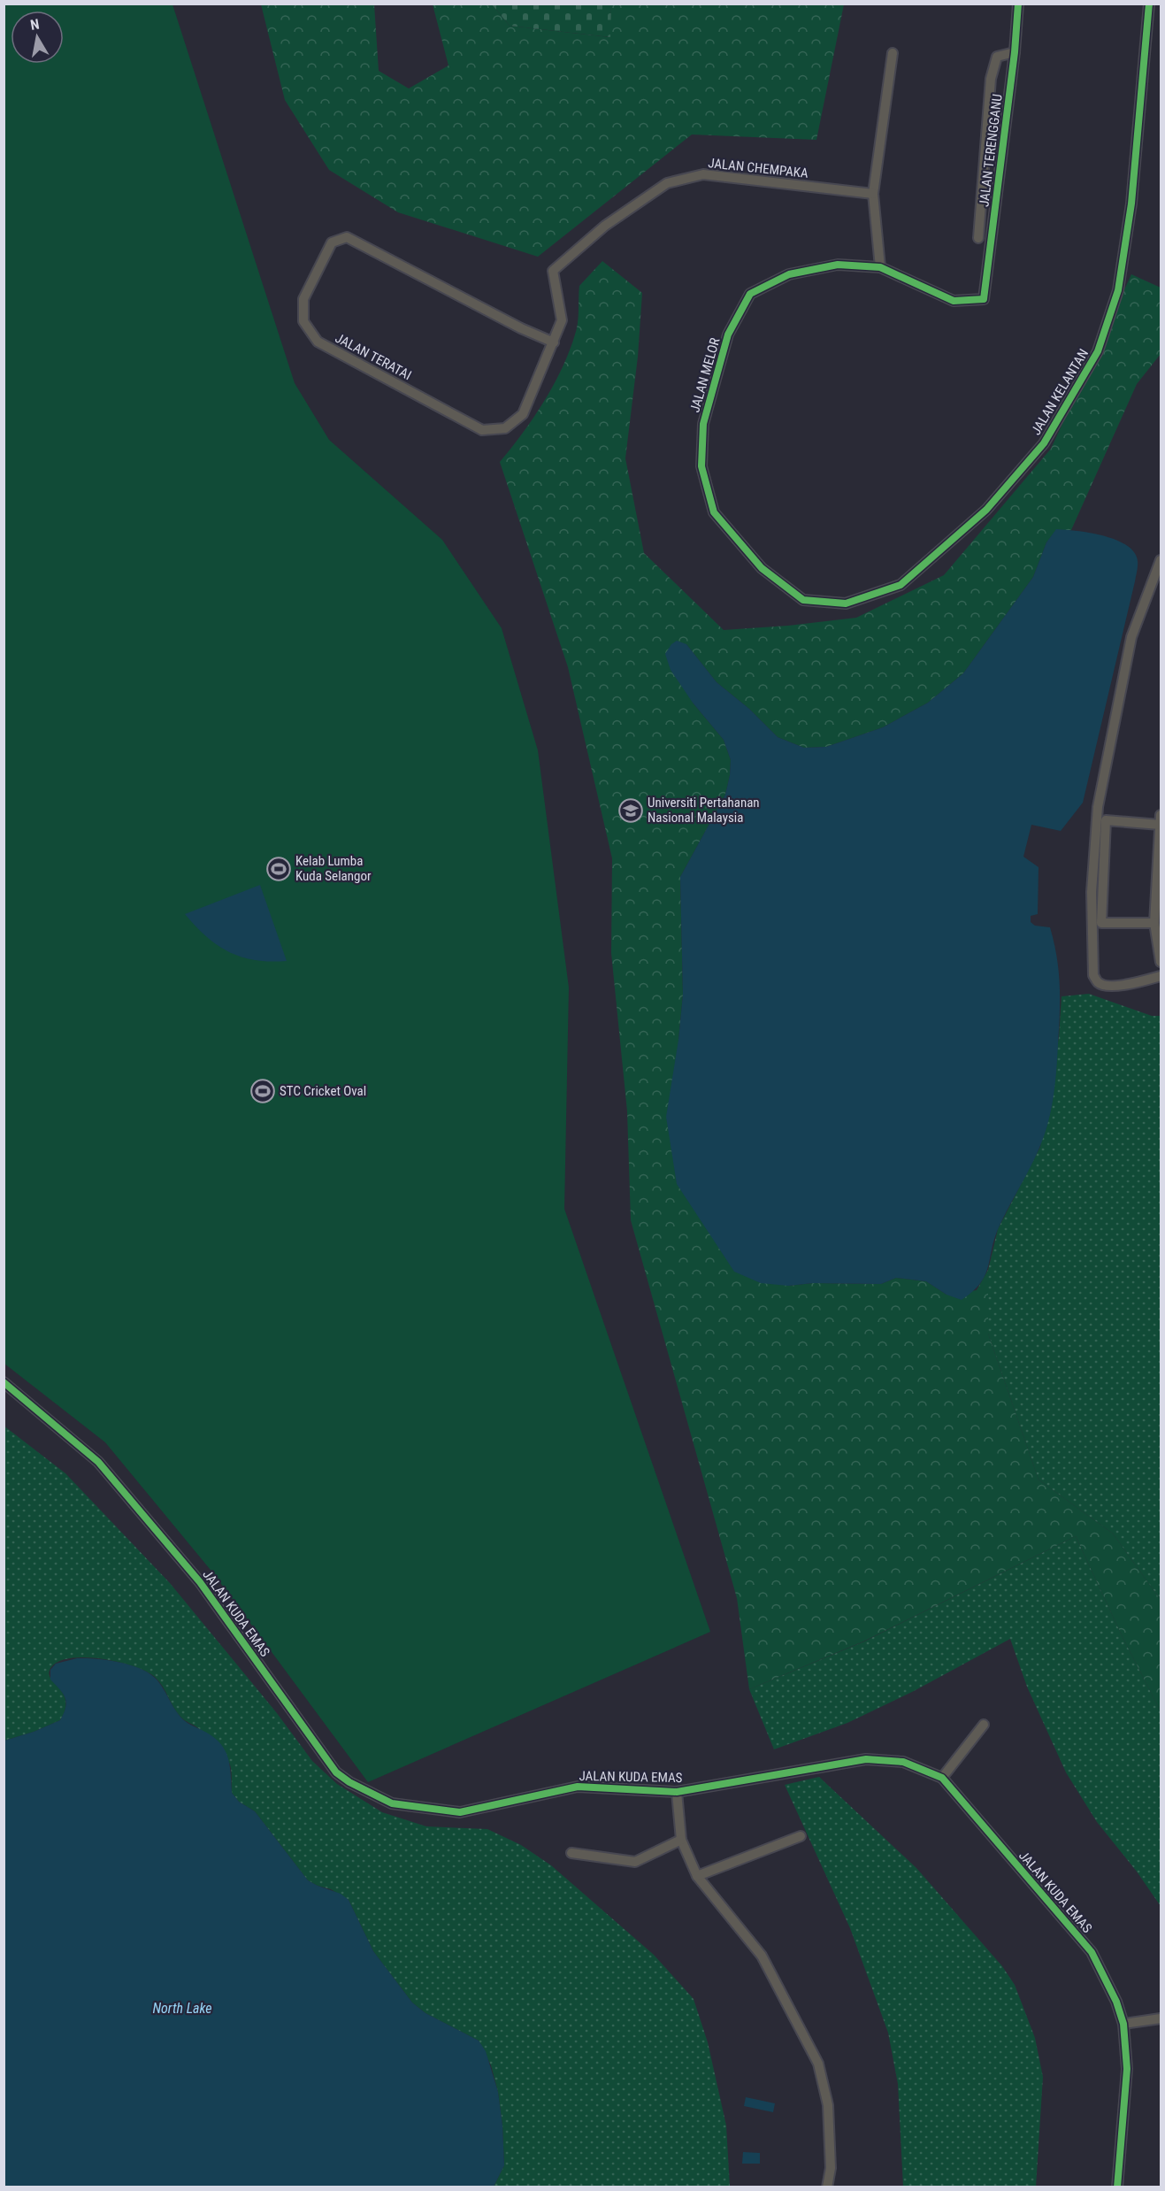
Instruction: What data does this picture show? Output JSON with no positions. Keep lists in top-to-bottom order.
{
  "streets": {
    "street": [
      "JALAN TERENGGANU",
      "JALAN CHEMPAKA",
      "JALAN TERATAI",
      "JALAN MELOR",
      "JALAN KELANTAN",
      "JALAN KUDA EMAS"
    ]
  },
  "crossings": [
    ["JALAN TERENGGANU", "JALAN MELOR"],
    ["JALAN CHEMPAKA", "JALAN TERATAI"],
    ["JALAN MELOR", "JALAN KELANTAN"]
  ],
  "water": ["North Lake"],
  "places": {
    "school or university": ["Universiti Pertahanan Nasional Malaysia"],
    "sports": ["Kelab Lumba Kuda Selangor", "STC Cricket Oval"]
  },
  "north": "top"
}
